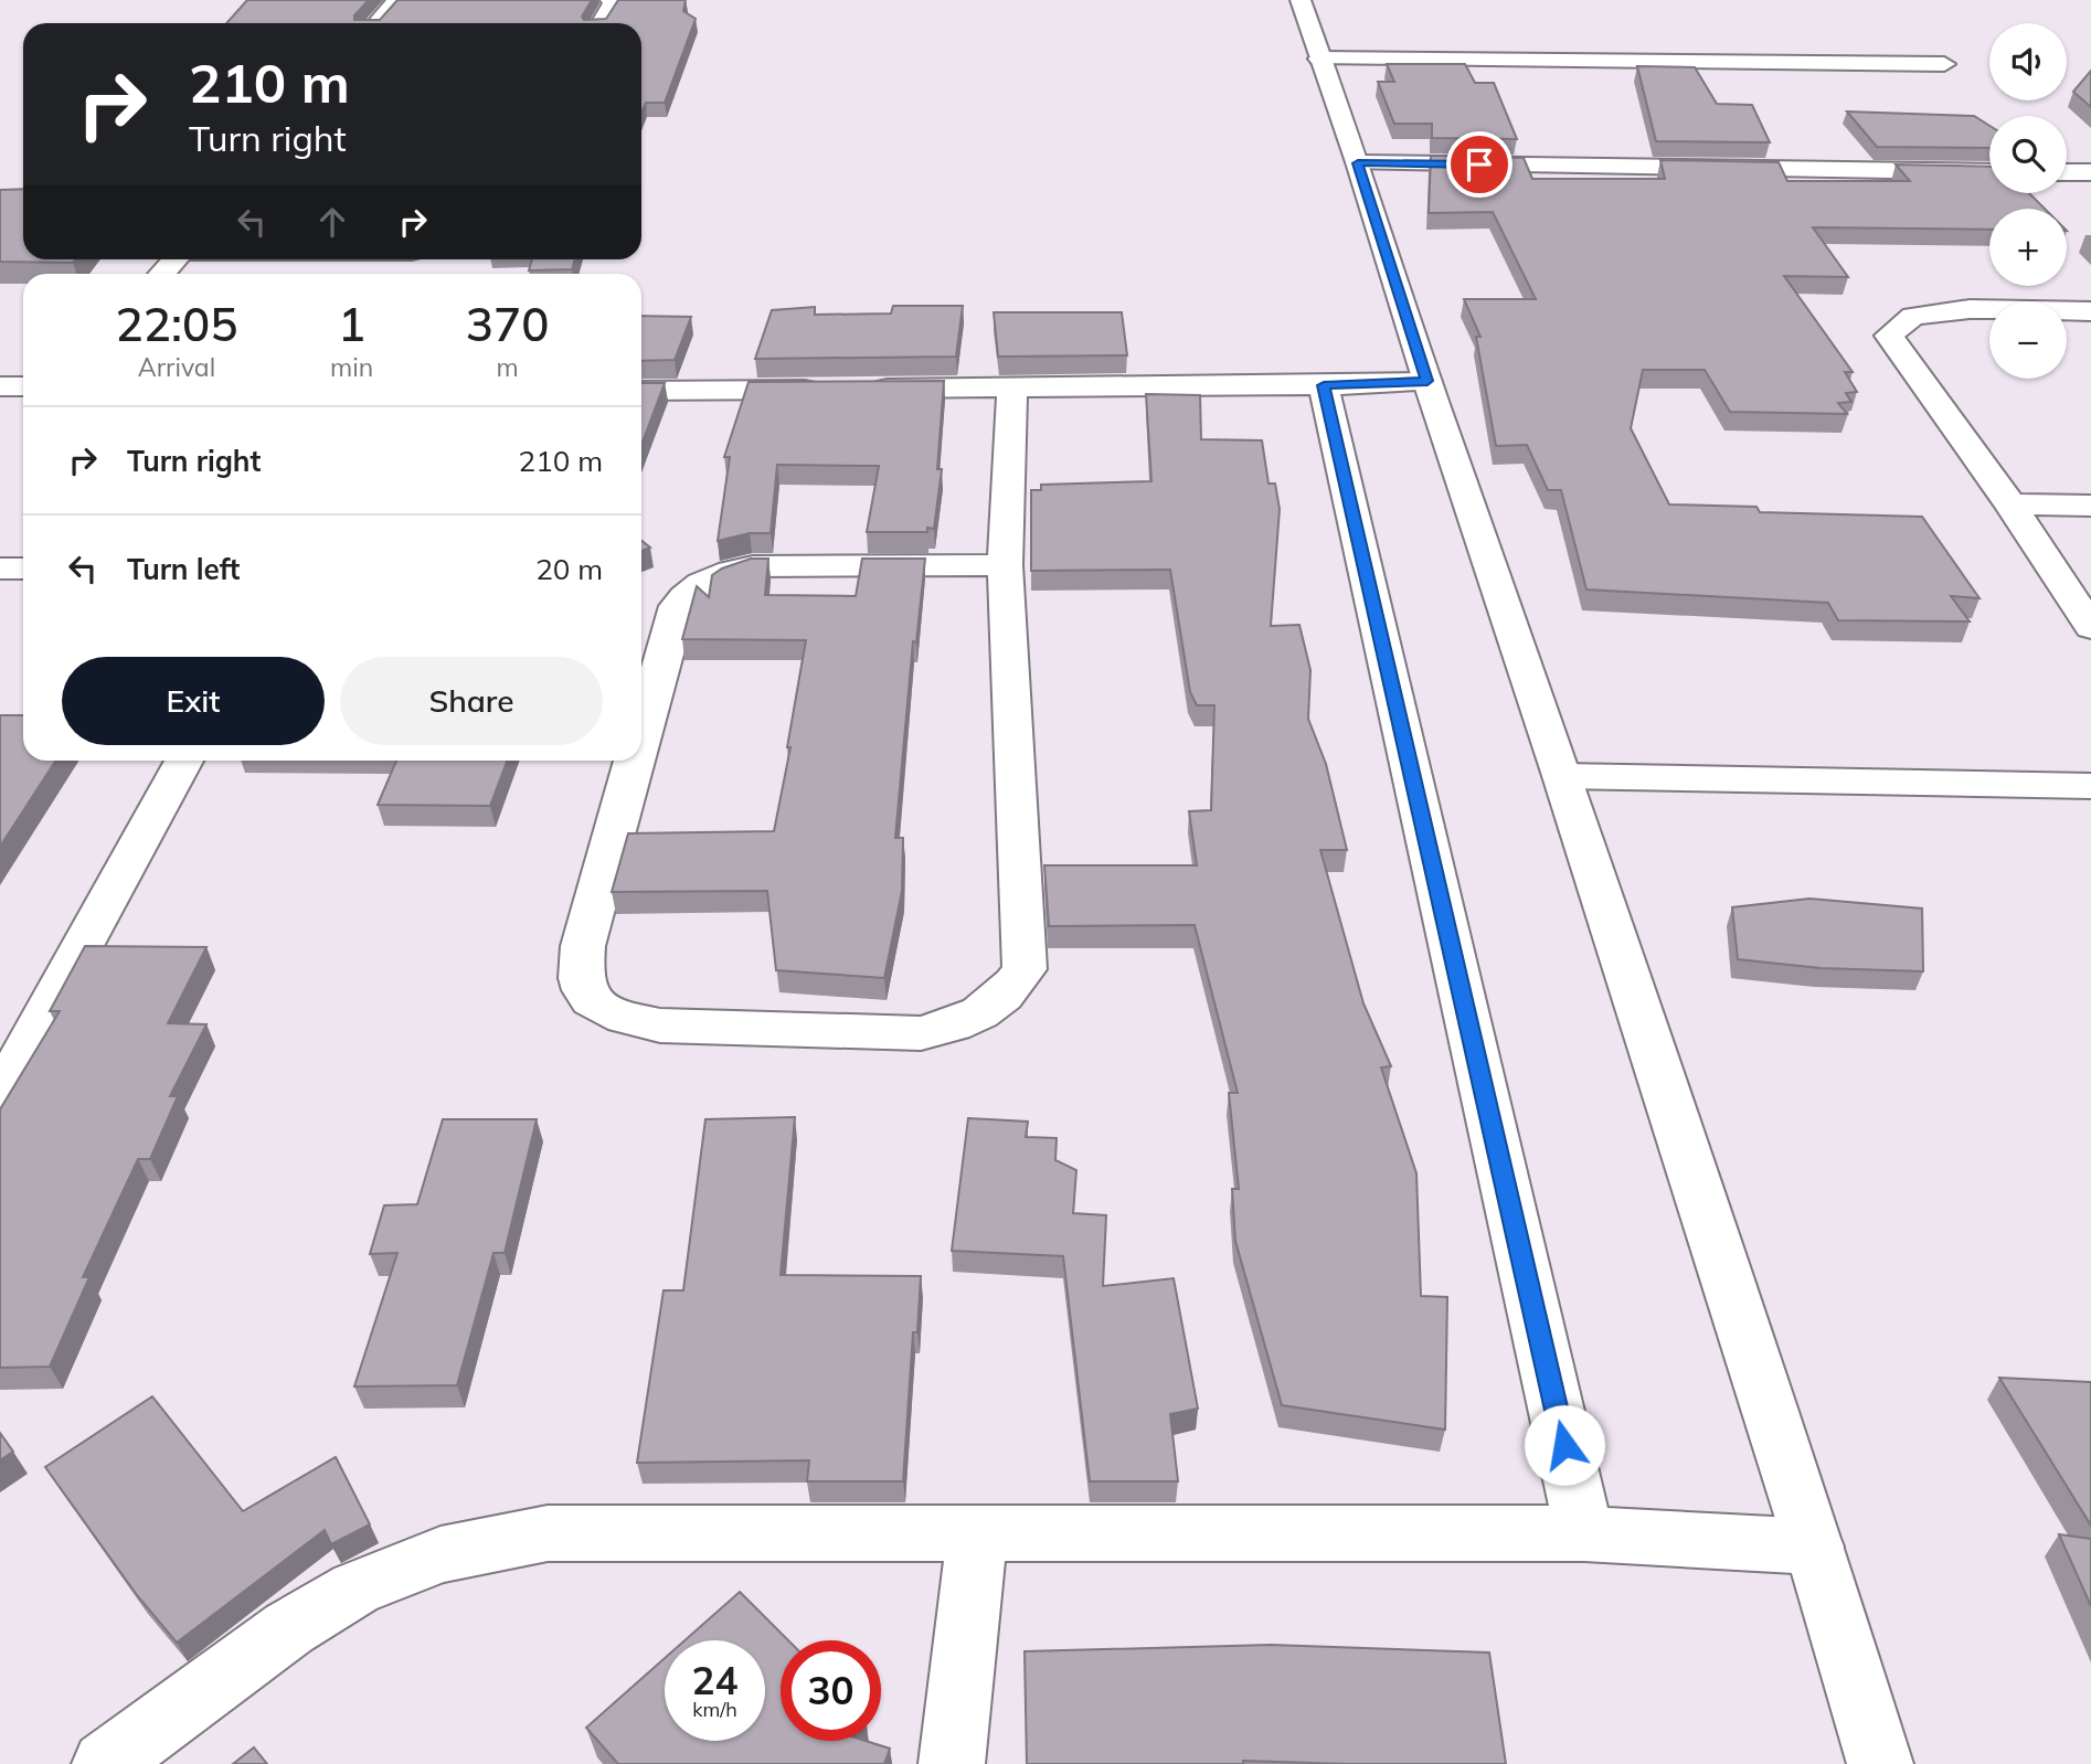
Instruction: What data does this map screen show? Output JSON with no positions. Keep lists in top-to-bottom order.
{
  "page": {
    "map_buttons": ["+", "−"],
    "turn": ["210 m", "Turn right"],
    "eta": [
      "22:05",
      "Arrival",
      "1",
      "min",
      "370",
      "m"
    ],
    "list": [
      {
        "name": "Turn right",
        "value": "210 m"
      },
      {
        "name": "Turn left",
        "value": "20 m"
      }
    ],
    "buttons": ["Exit", "Share"],
    "speed": "24 km/h",
    "limit": "30"
  }
}
